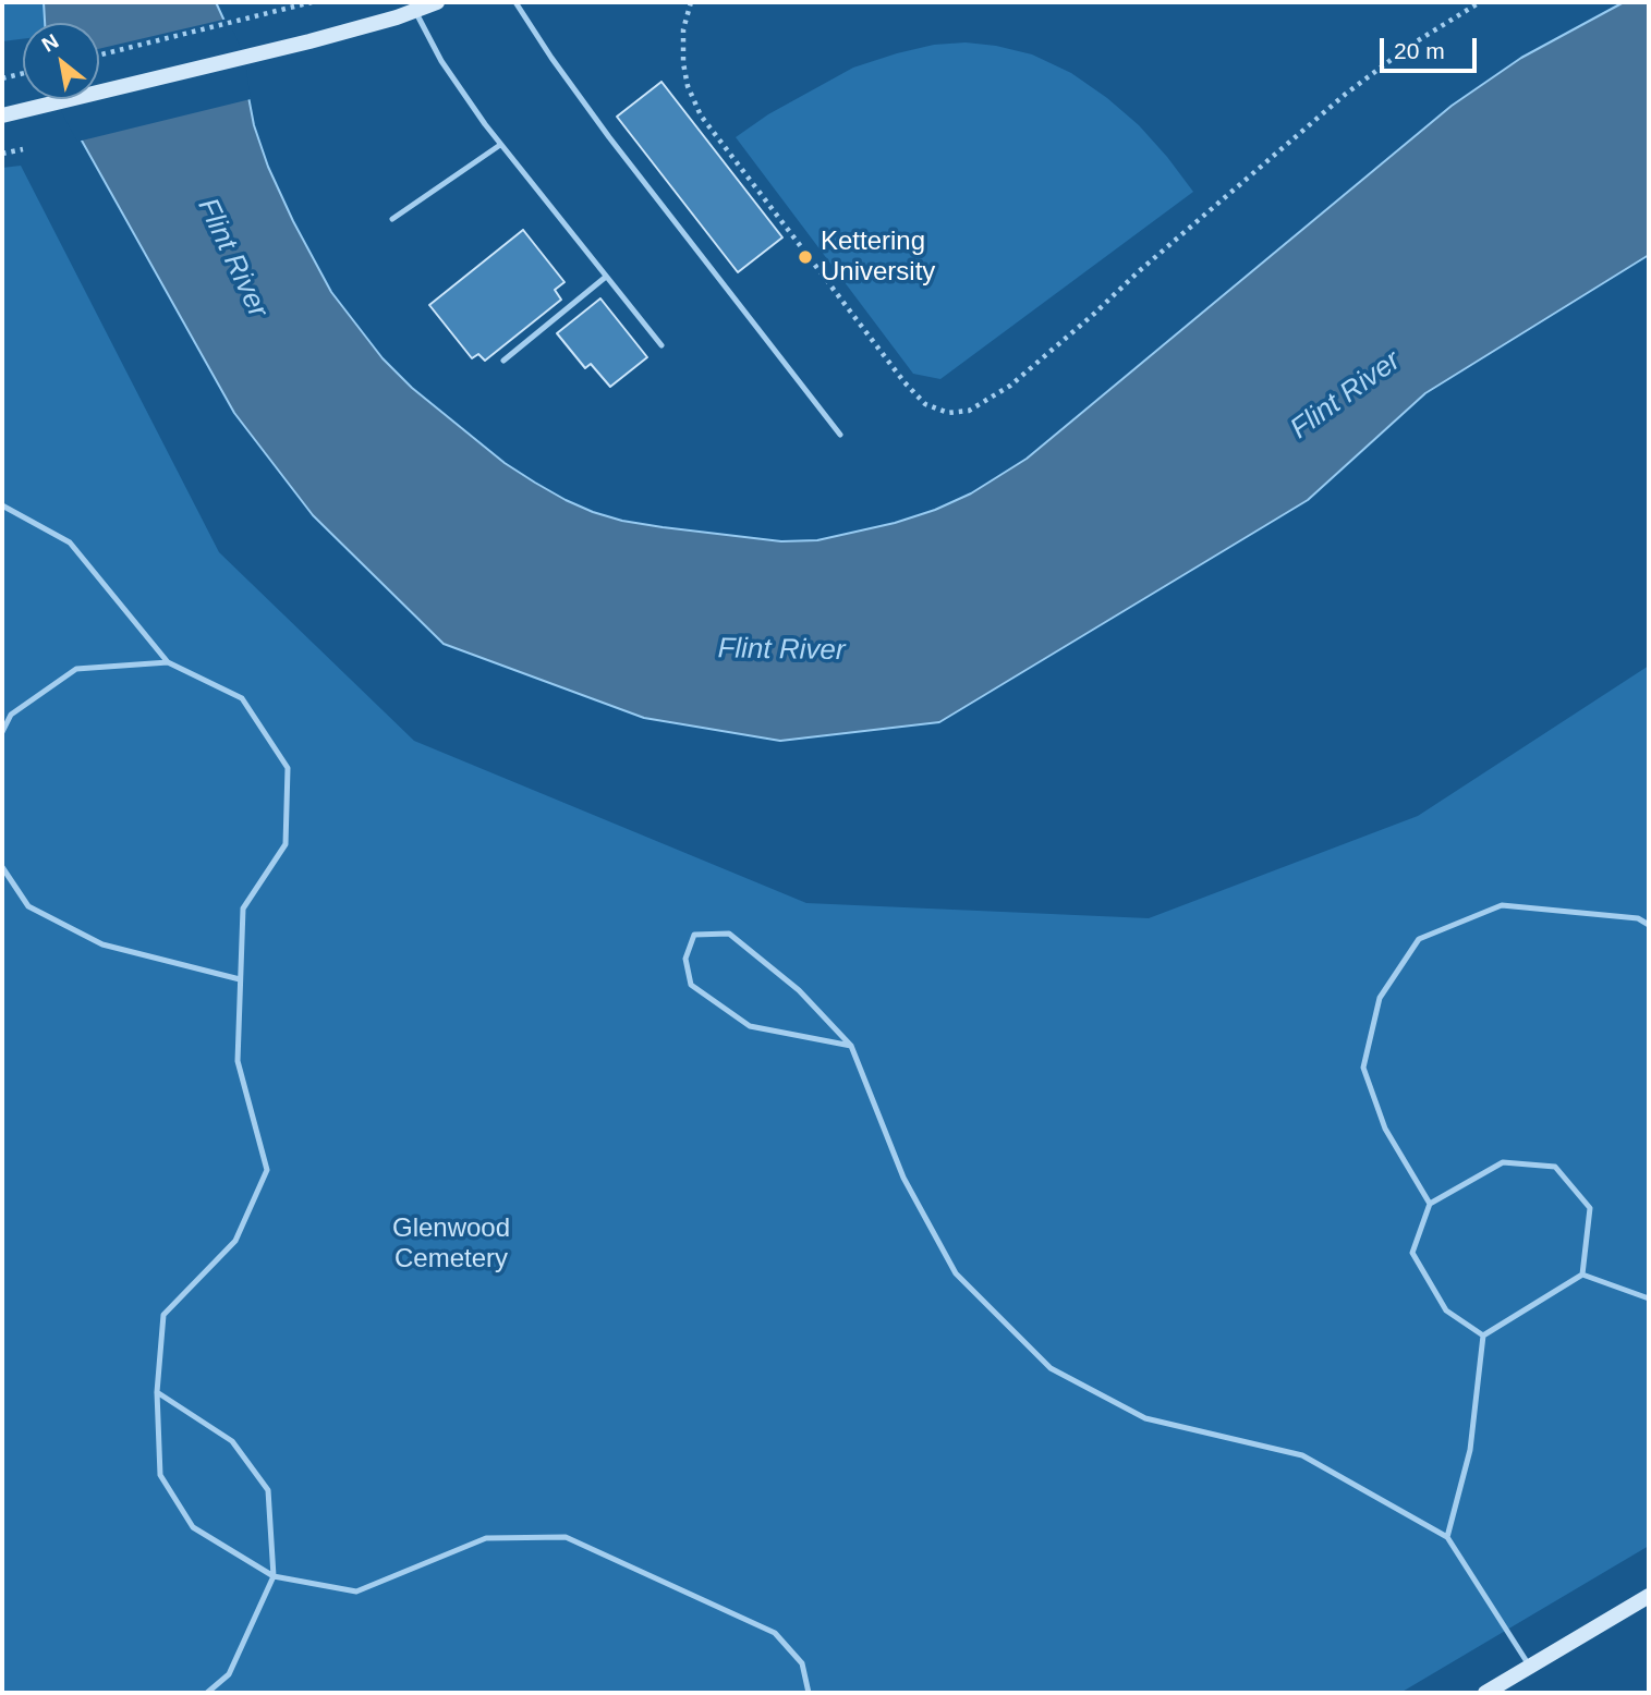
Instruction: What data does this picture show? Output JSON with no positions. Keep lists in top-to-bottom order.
{
  "water": ["Flint River"],
  "parks": ["Glenwood Cemetery"],
  "places": ["Kettering University"],
  "scale_bar": "20 m",
  "north": "top left"
}
